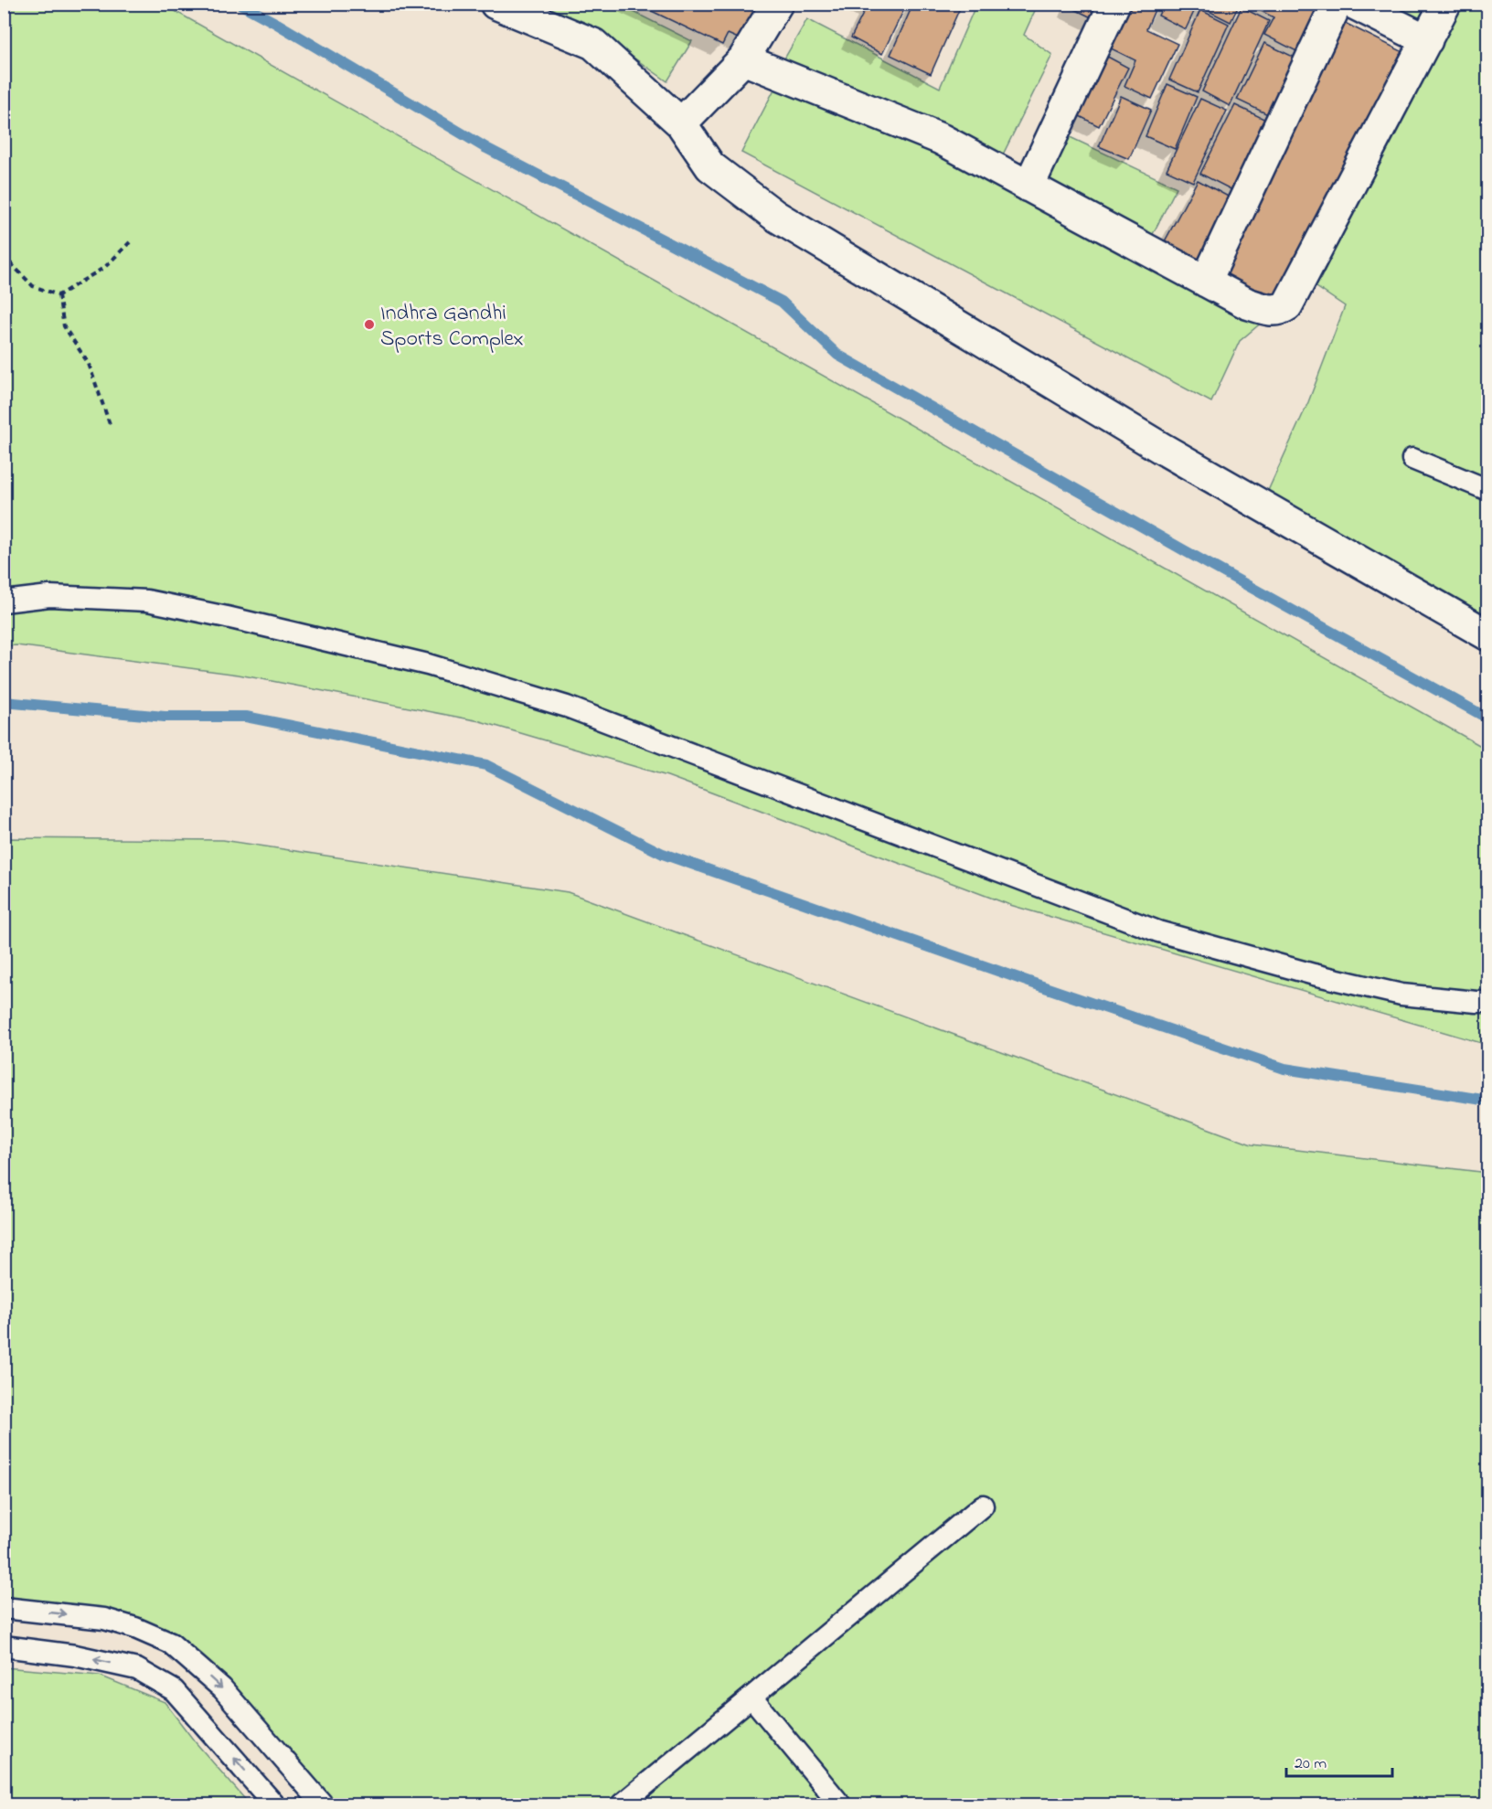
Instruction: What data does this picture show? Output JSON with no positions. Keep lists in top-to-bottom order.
{
  "places": ["Indhra Gandhi Sports Complex"],
  "scale_bar": "20 m"
}
